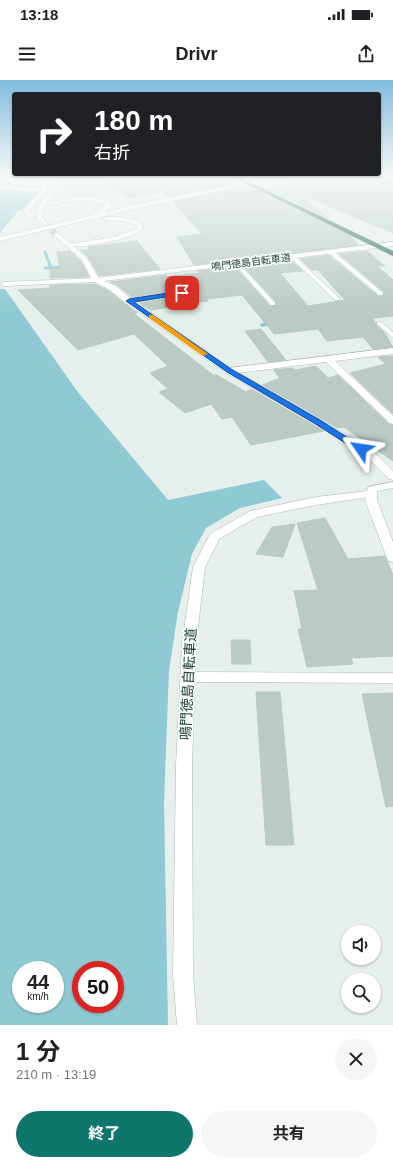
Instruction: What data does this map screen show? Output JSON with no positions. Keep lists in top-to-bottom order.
{
  "streets": {
    "main road": ["鳴門徳島自転車道"]
  },
  "page": {
    "status": "13:18",
    "header": "Drivr",
    "turn": ["180 m", "右折"],
    "speed": "44 km/h",
    "limit": "50",
    "heading": ["1 分", "210 m · 13:19"],
    "buttons": ["終了", "共有"]
  }
}
